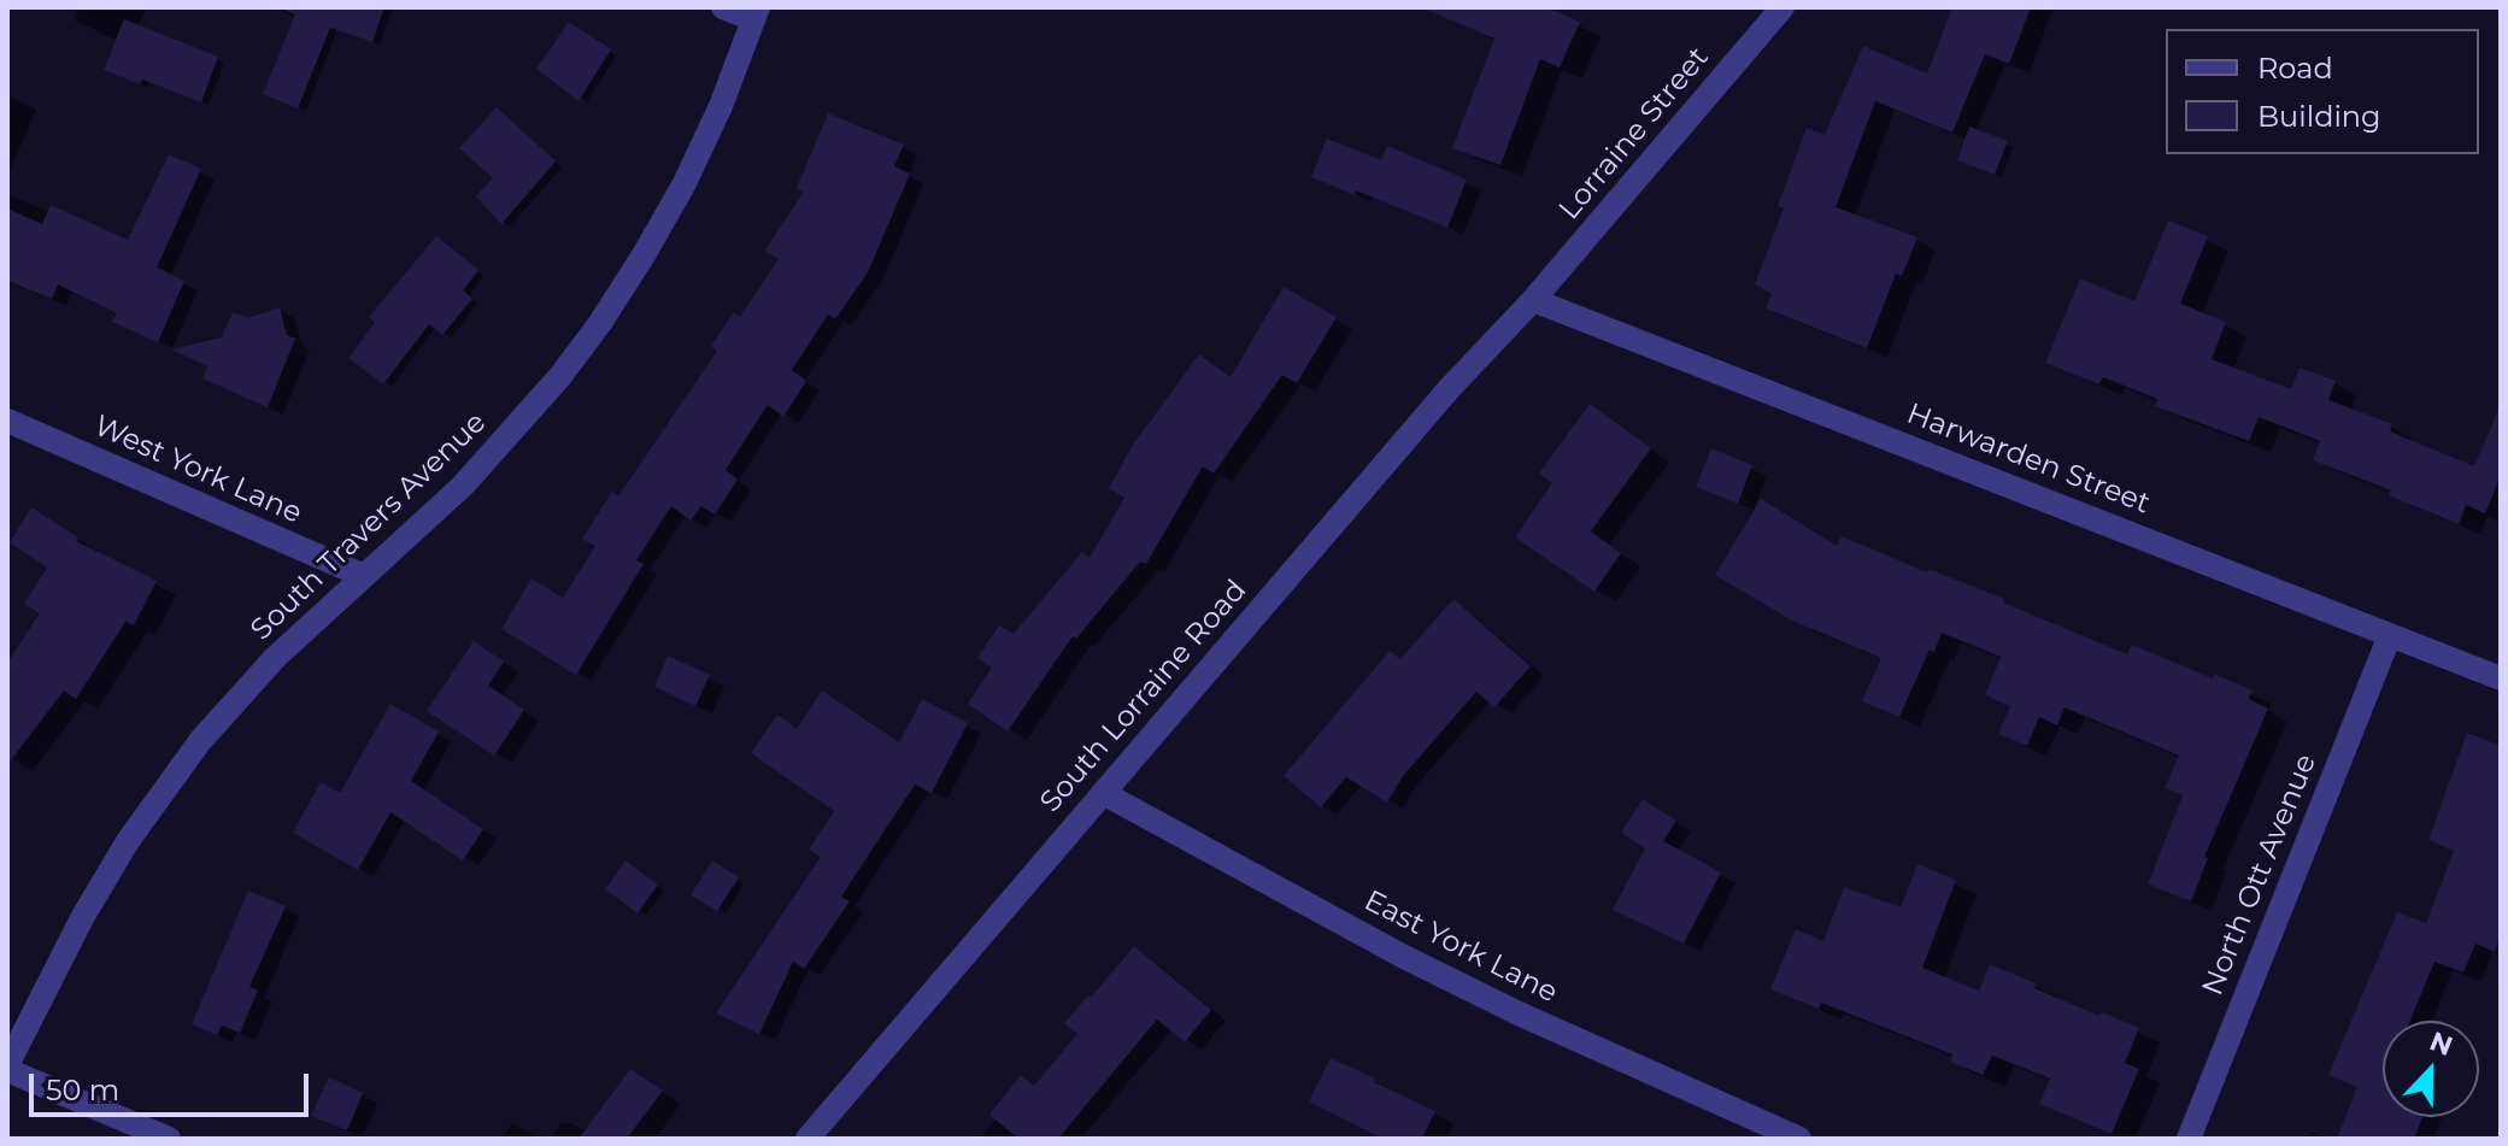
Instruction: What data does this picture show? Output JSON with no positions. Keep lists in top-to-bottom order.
{
  "streets": {
    "street": [
      "Lorraine Street",
      "Harwarden Street",
      "West York Lane",
      "South Travers Avenue",
      "South Lorraine Road",
      "North Ott Avenue",
      "East York Lane"
    ]
  },
  "crossings": [
    ["Lorraine Street", "Harwarden Street"],
    ["Lorraine Street", "South Lorraine Road"],
    ["Harwarden Street", "South Lorraine Road"],
    ["Harwarden Street", "North Ott Avenue"],
    ["West York Lane", "South Travers Avenue"],
    ["South Lorraine Road", "East York Lane"]
  ],
  "legend": ["Road", "Building"],
  "scale_bar": "50 m",
  "north": "top"
}
